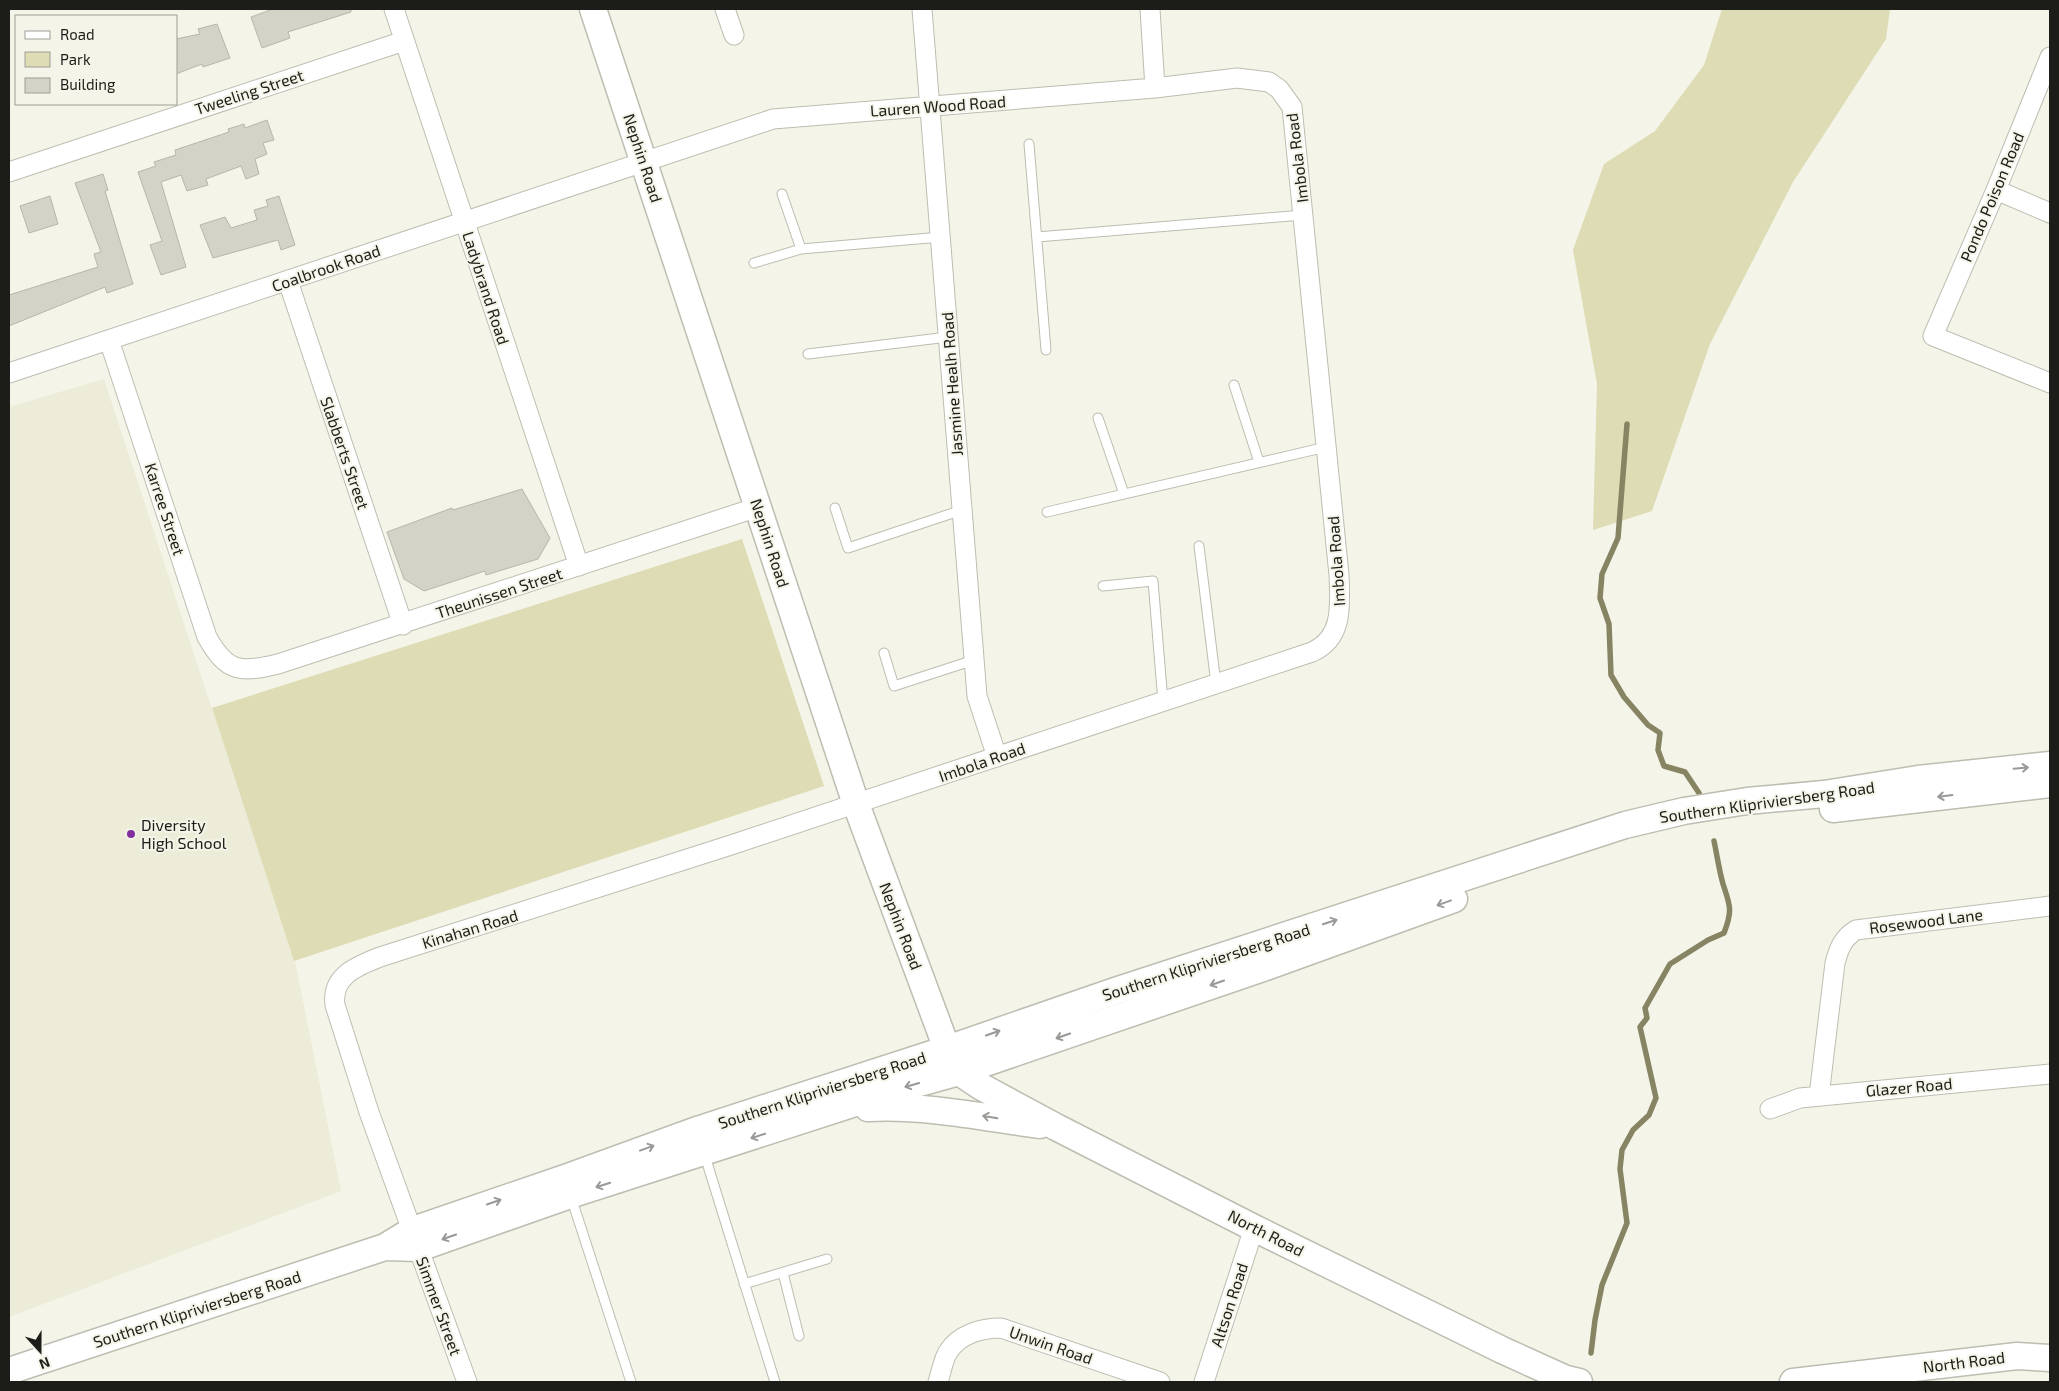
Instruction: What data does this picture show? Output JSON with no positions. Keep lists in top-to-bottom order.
{
  "streets": {
    "main road": ["Nephin Road", "Southern Klipriviersberg Road", "North Road"],
    "street": [
      "Tweeling Street",
      "Lauren Wood Road",
      "Imbola Road",
      "Pondo Poison Road",
      "Coalbrook Road",
      "Ladybrand Road",
      "Jasmine Healh Road",
      "Slabberts Street",
      "Karree Street",
      "Theunissen Street",
      "Rosewood Lane",
      "Kinahan Road",
      "Glazer Road",
      "Altson Road",
      "Simmer Street",
      "Unwin Road"
    ]
  },
  "crossings": [
    ["Tweeling Street", "Ladybrand Road"],
    ["Lauren Wood Road", "Nephin Road"],
    ["Lauren Wood Road", "Imbola Road"],
    ["Lauren Wood Road", "Coalbrook Road"],
    ["Lauren Wood Road", "Jasmine Healh Road"],
    ["Nephin Road", "Imbola Road"],
    ["Nephin Road", "Coalbrook Road"],
    ["Nephin Road", "Theunissen Street"],
    ["Nephin Road", "Southern Klipriviersberg Road"],
    ["Nephin Road", "Kinahan Road"],
    ["Nephin Road", "North Road"],
    ["Imbola Road", "Jasmine Healh Road"],
    ["Imbola Road", "Kinahan Road"],
    ["Coalbrook Road", "Ladybrand Road"],
    ["Coalbrook Road", "Slabberts Street"],
    ["Coalbrook Road", "Karree Street"],
    ["Ladybrand Road", "Theunissen Street"],
    ["Slabberts Street", "Theunissen Street"],
    ["Karree Street", "Theunissen Street"],
    ["Southern Klipriviersberg Road", "Kinahan Road"],
    ["Southern Klipriviersberg Road", "North Road"],
    ["Southern Klipriviersberg Road", "Simmer Street"],
    ["Rosewood Lane", "Glazer Road"],
    ["Kinahan Road", "Simmer Street"],
    ["North Road", "Altson Road"]
  ],
  "places": ["Diversity High School"],
  "legend": ["Road", "Park", "Building"],
  "north": "bottom"
}
